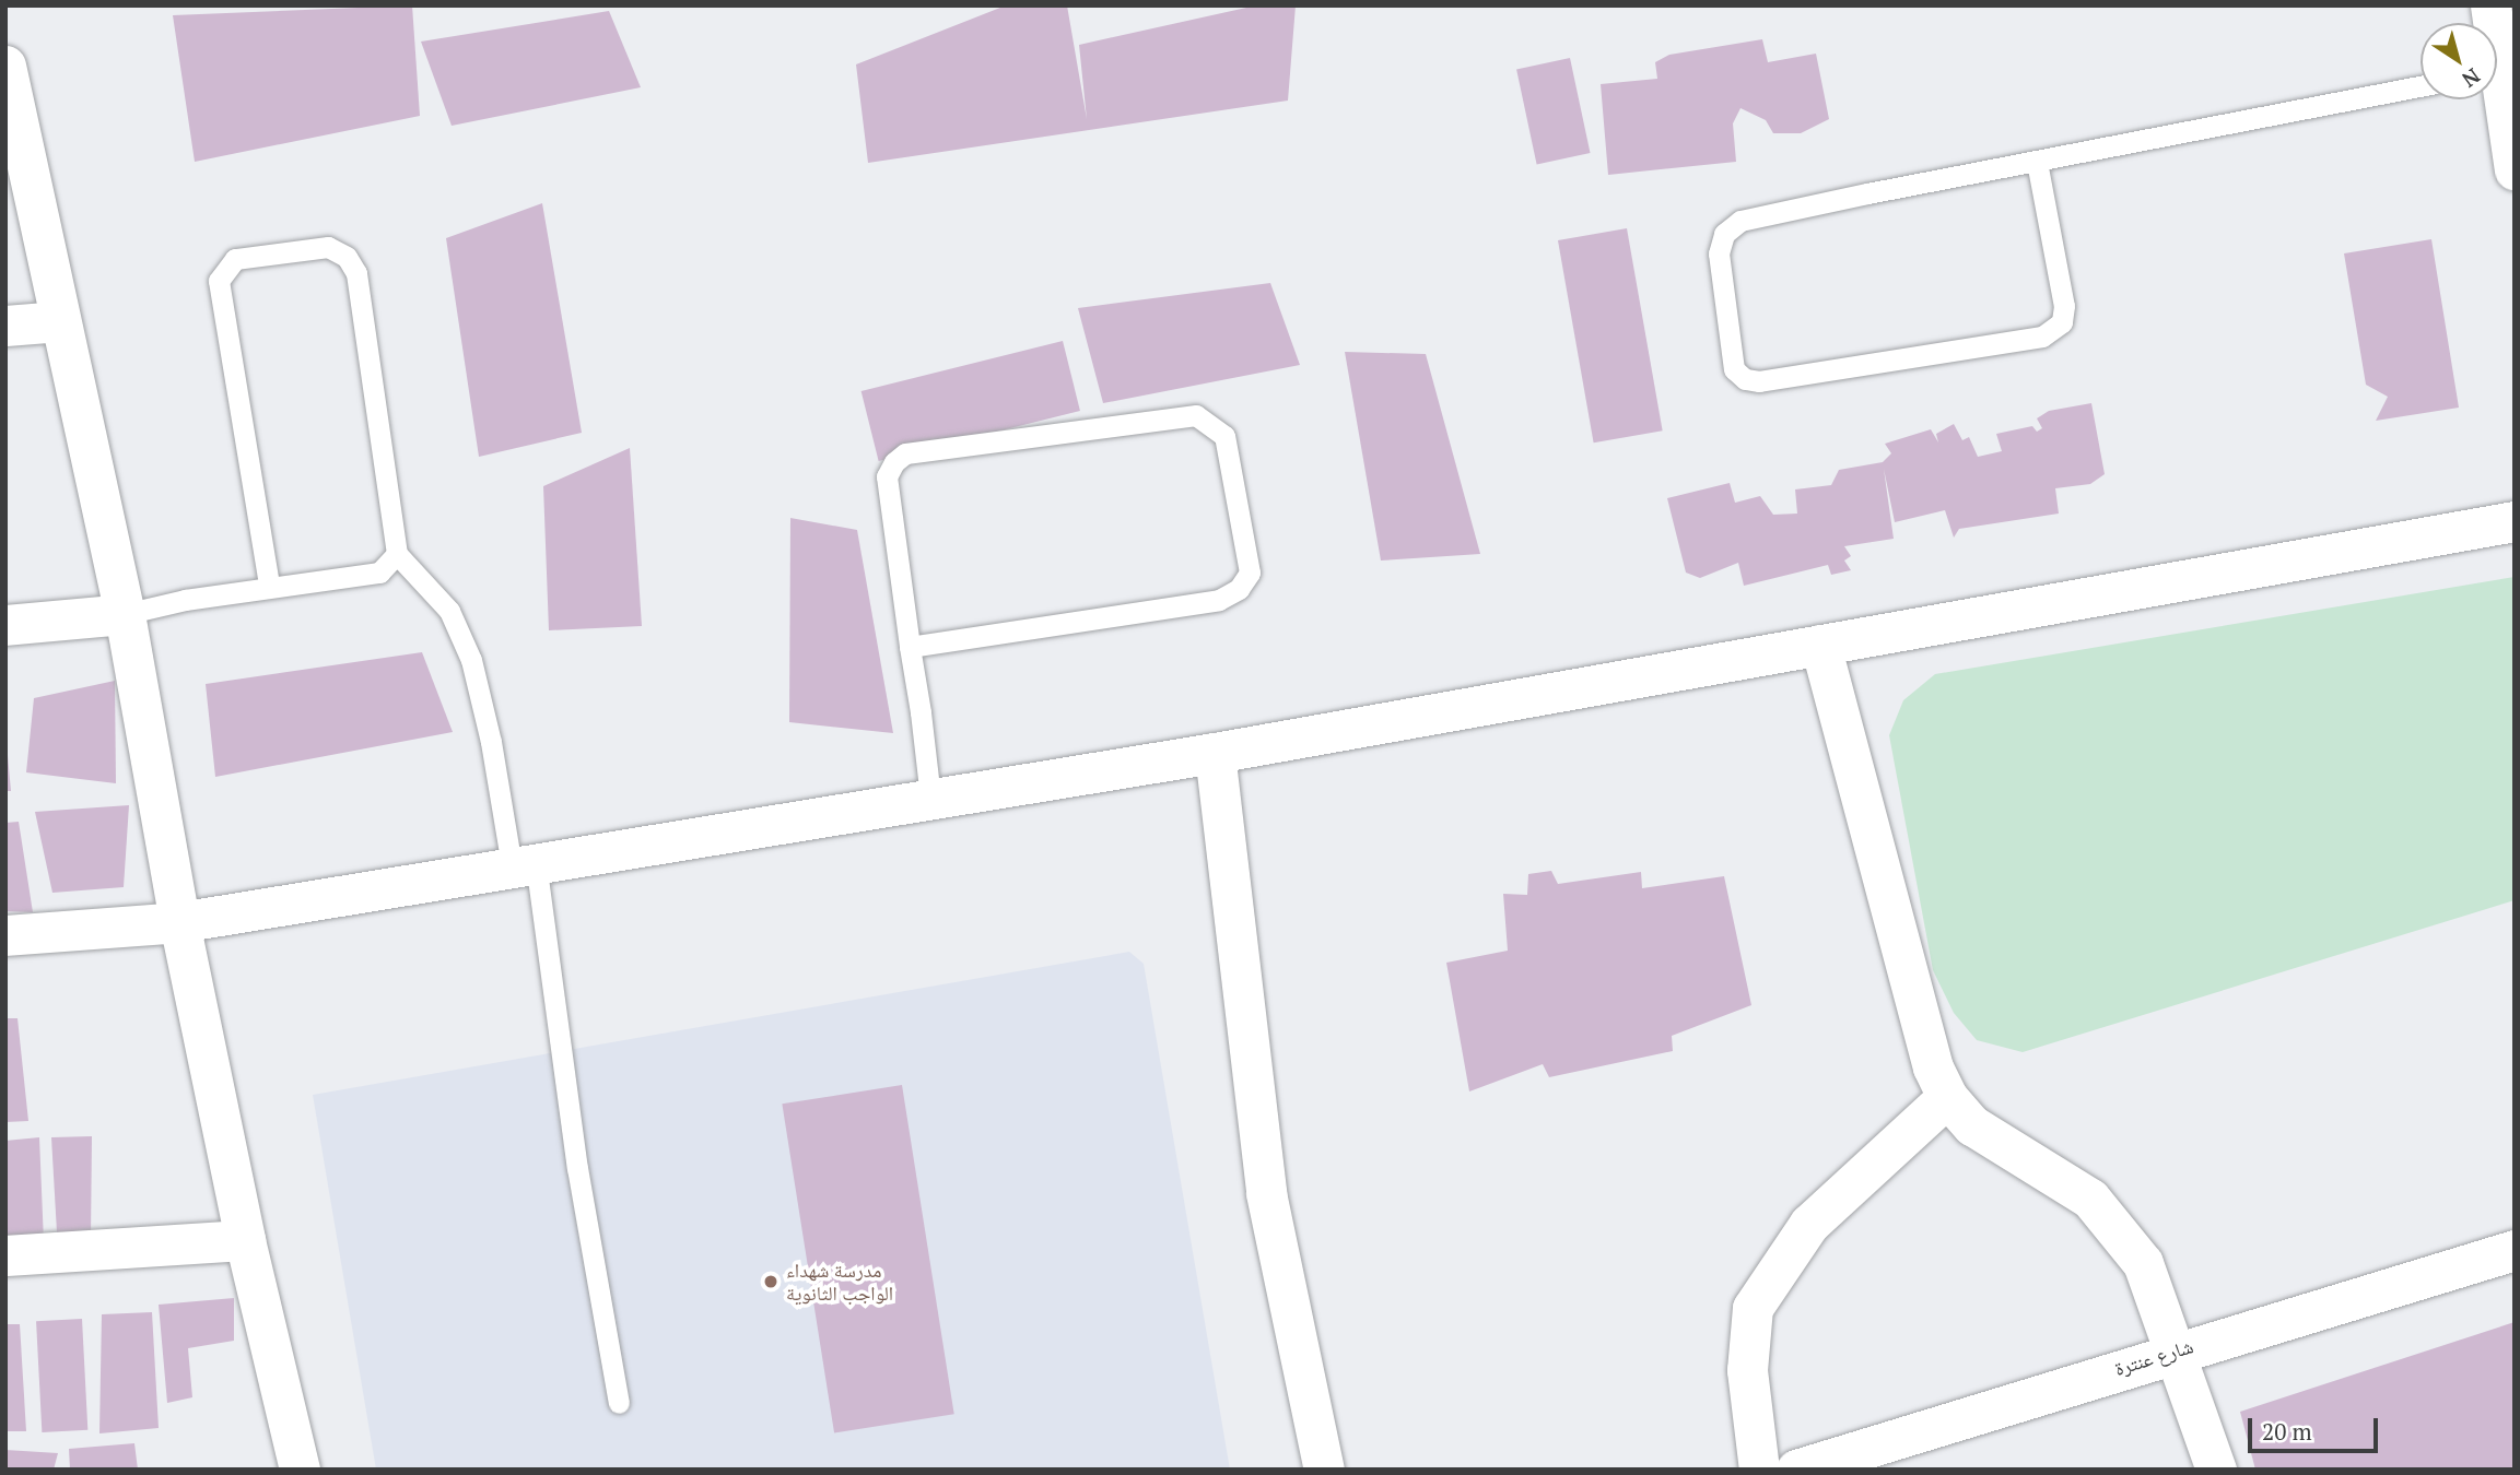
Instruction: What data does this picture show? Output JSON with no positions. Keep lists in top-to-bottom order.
{
  "streets": {
    "street": ["شارع عنترة"]
  },
  "places": ["مدرسة شهداء الواجب الثانوية"],
  "scale_bar": "20 m",
  "north": "bottom right"
}
